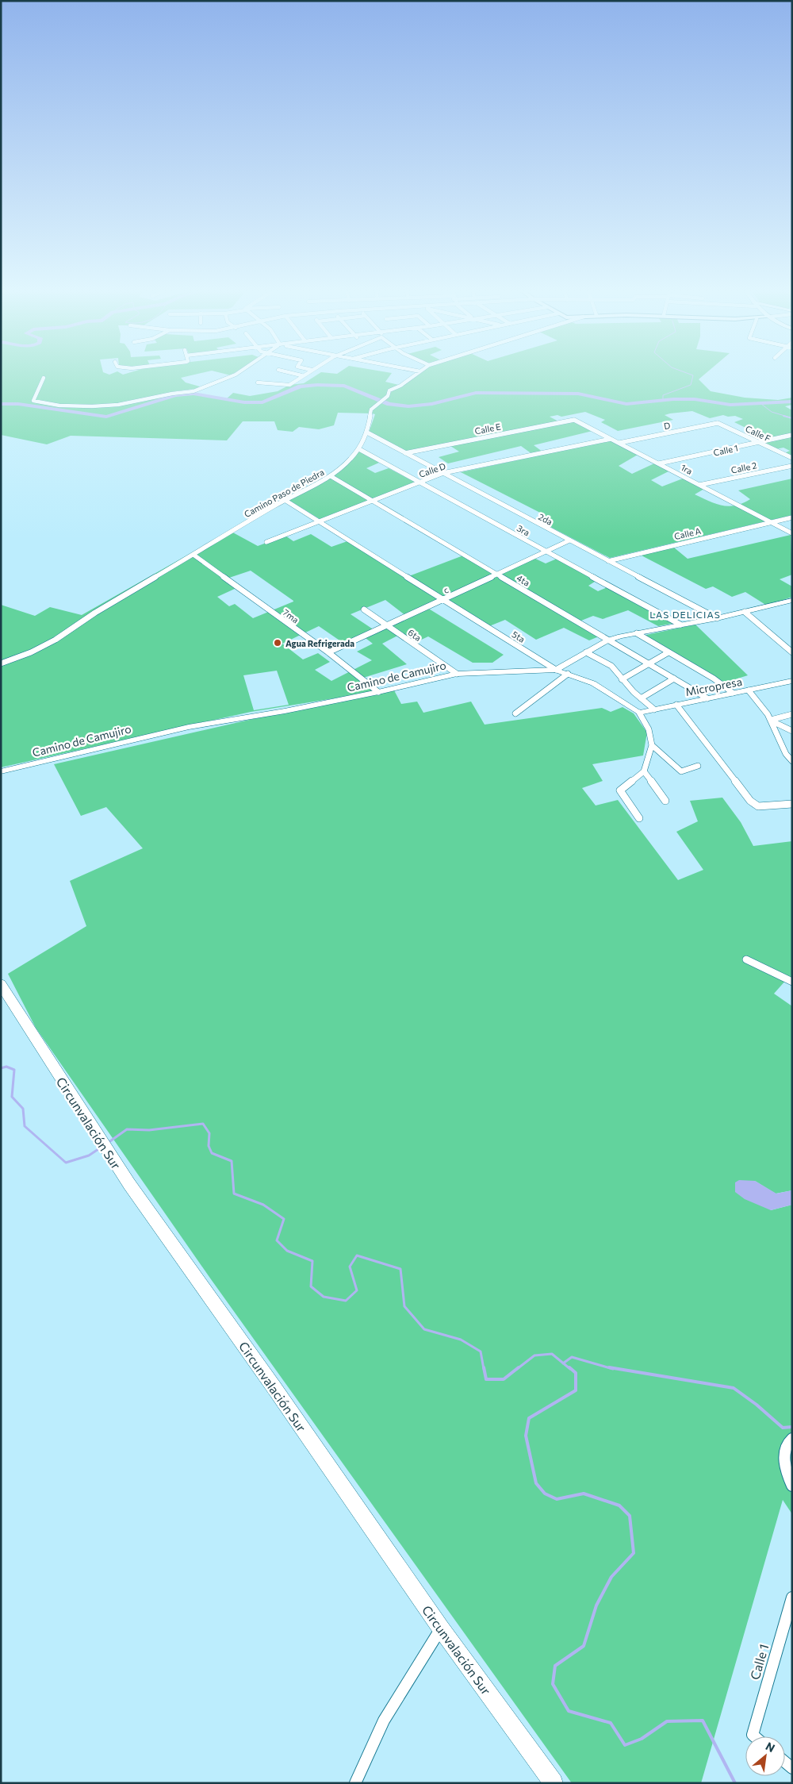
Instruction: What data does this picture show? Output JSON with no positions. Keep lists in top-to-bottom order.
{
  "streets": {
    "main road": ["Circunvalación Sur"],
    "street": [
      "D",
      "Calle E",
      "Calle F",
      "Calle 1",
      "Calle 2",
      "1ra",
      "Calle D",
      "Camino Paso de Piedra",
      "2da",
      "3ra",
      "Calle A",
      "4ta",
      "c",
      "7ma",
      "6ta",
      "5ta",
      "Camino de Camujiro",
      "Micropresa"
    ]
  },
  "crossings": [
    ["D", "Calle F"],
    ["D", "1ra"],
    ["Calle E", "1ra"],
    ["Calle E", "2da"],
    ["Calle F", "Calle 1"],
    ["Calle 1", "1ra"],
    ["Calle 2", "1ra"],
    ["1ra", "Calle D"],
    ["1ra", "Calle A"],
    ["Calle D", "2da"],
    ["Calle D", "3ra"],
    ["Calle D", "4ta"],
    ["Calle D", "5ta"],
    ["Camino Paso de Piedra", "2da"],
    ["Camino Paso de Piedra", "3ra"],
    ["Camino Paso de Piedra", "4ta"],
    ["Camino Paso de Piedra", "7ma"],
    ["Camino Paso de Piedra", "5ta"],
    ["2da", "Calle A"],
    ["2da", "c"],
    ["2da", "Camino de Camujiro"],
    ["3ra", "c"],
    ["3ra", "Camino de Camujiro"],
    ["4ta", "c"],
    ["4ta", "Camino de Camujiro"],
    ["4ta", "Micropresa"],
    ["c", "7ma"],
    ["c", "6ta"],
    ["c", "5ta"],
    ["7ma", "Camino de Camujiro"],
    ["6ta", "Camino de Camujiro"],
    ["5ta", "Camino de Camujiro"],
    ["5ta", "Micropresa"]
  ],
  "districts": ["LAS DELICIAS"],
  "places": ["Agua Refrigerada"],
  "north": "top right"
}
